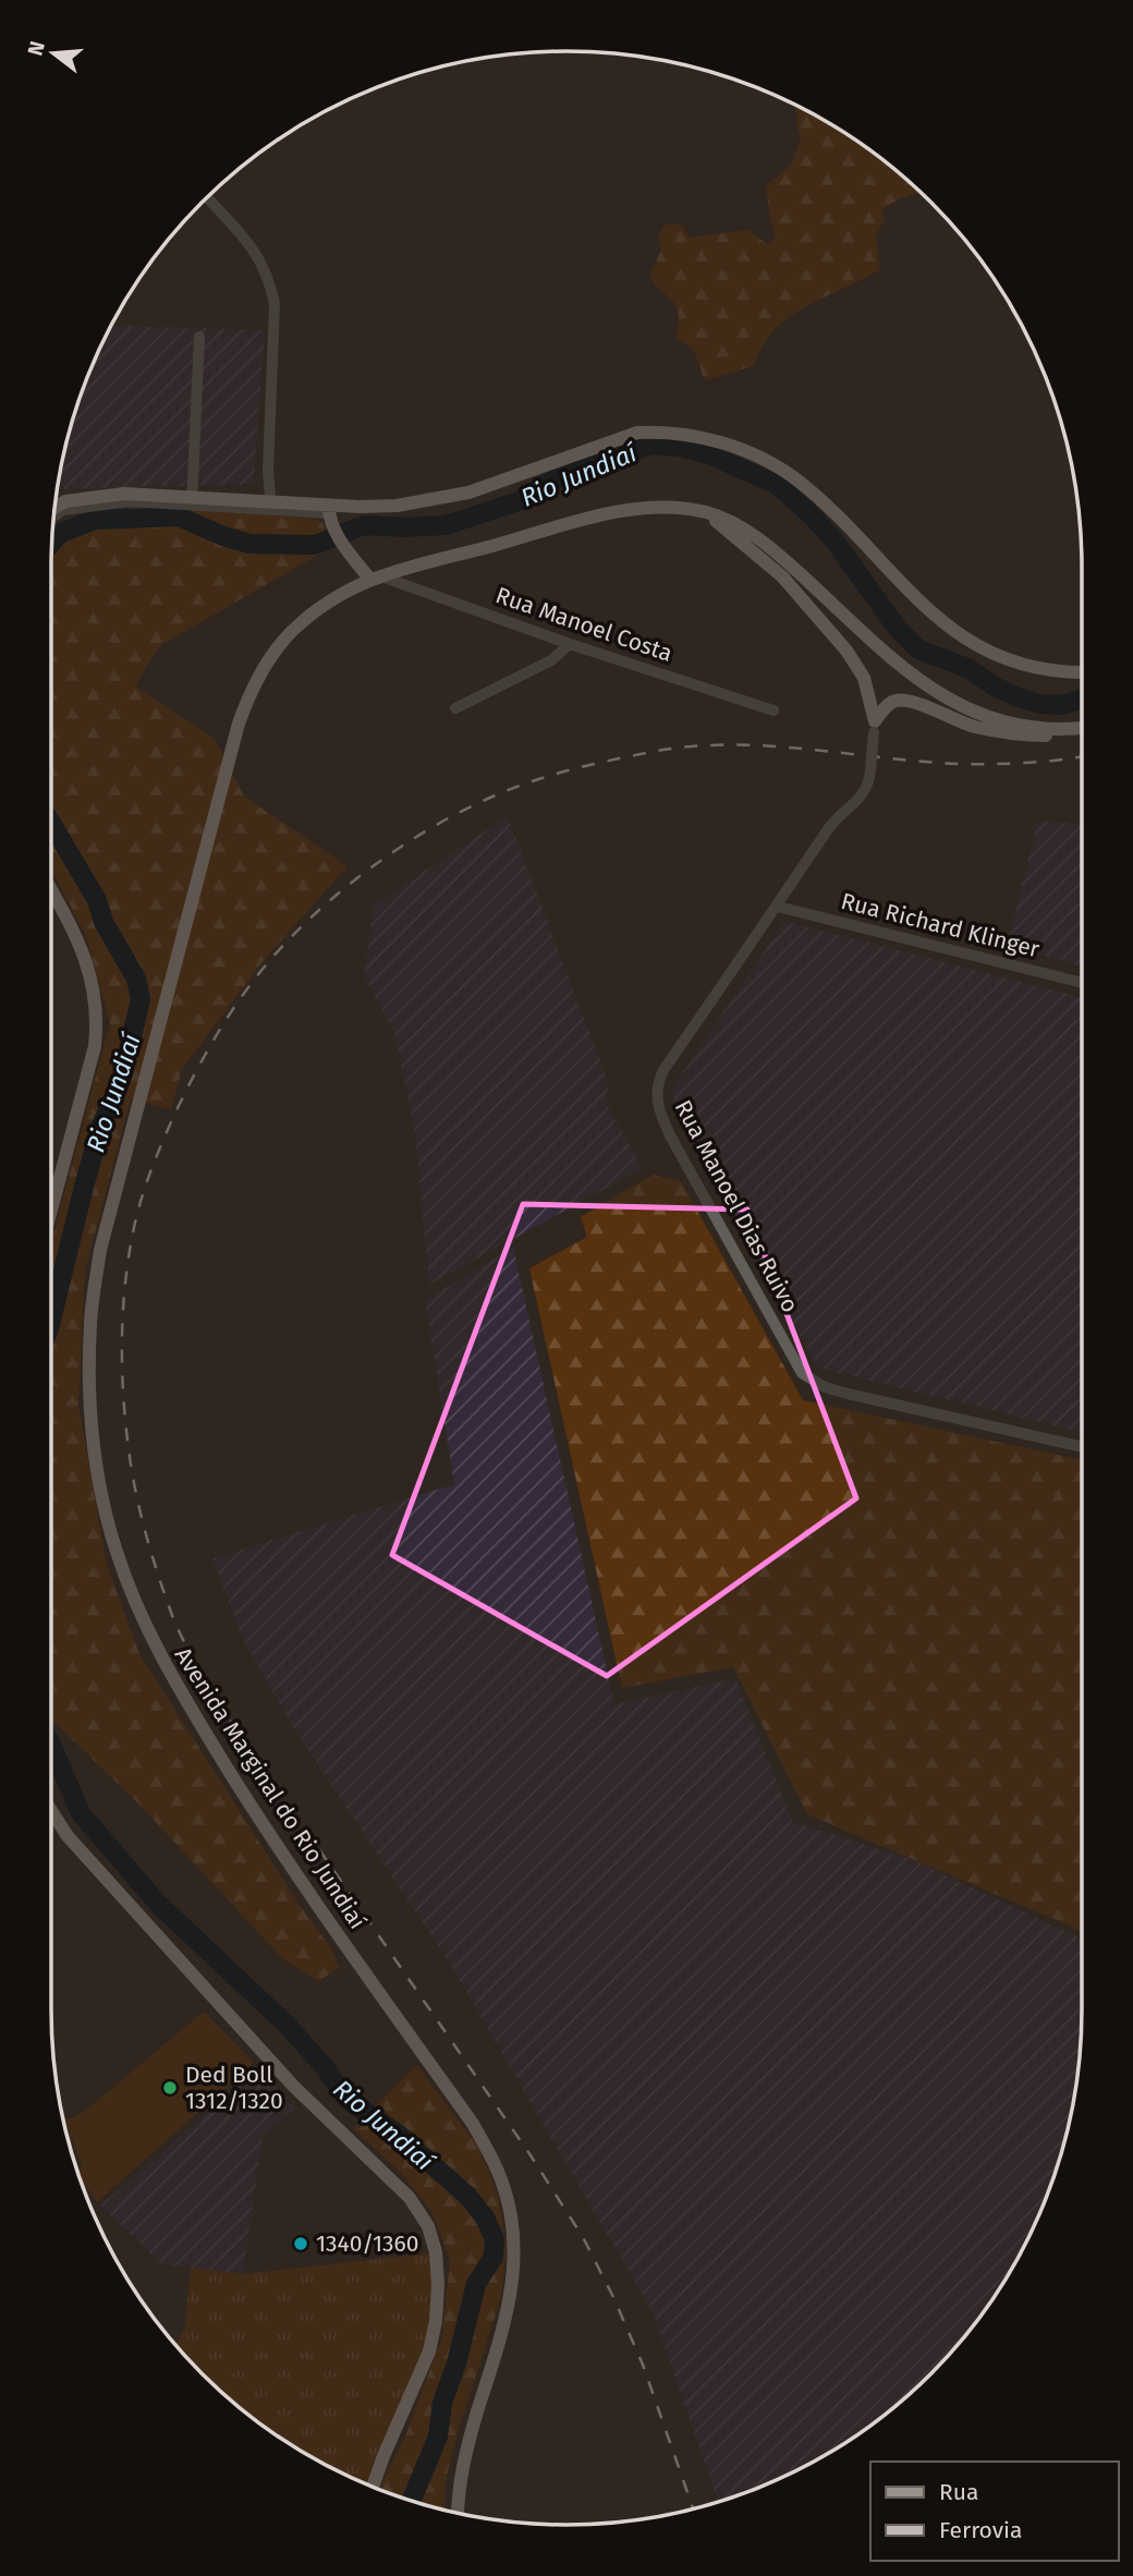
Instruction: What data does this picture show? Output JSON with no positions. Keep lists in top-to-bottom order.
{
  "streets": {
    "main road": ["Avenida Marginal do Rio Jundiaí"],
    "street": ["Rua Manoel Costa", "Rua Richard Klinger", "Rua Manoel Dias Ruivo"]
  },
  "crossings": [
    ["Rua Manoel Costa", "Avenida Marginal do Rio Jundiaí"],
    ["Rua Richard Klinger", "Rua Manoel Dias Ruivo"]
  ],
  "water": ["Rio Jundiaí"],
  "places": ["Ded Boll 1312/1320", "1340/1360"],
  "legend": ["Rua", "Ferrovia"],
  "north": "left"
}
